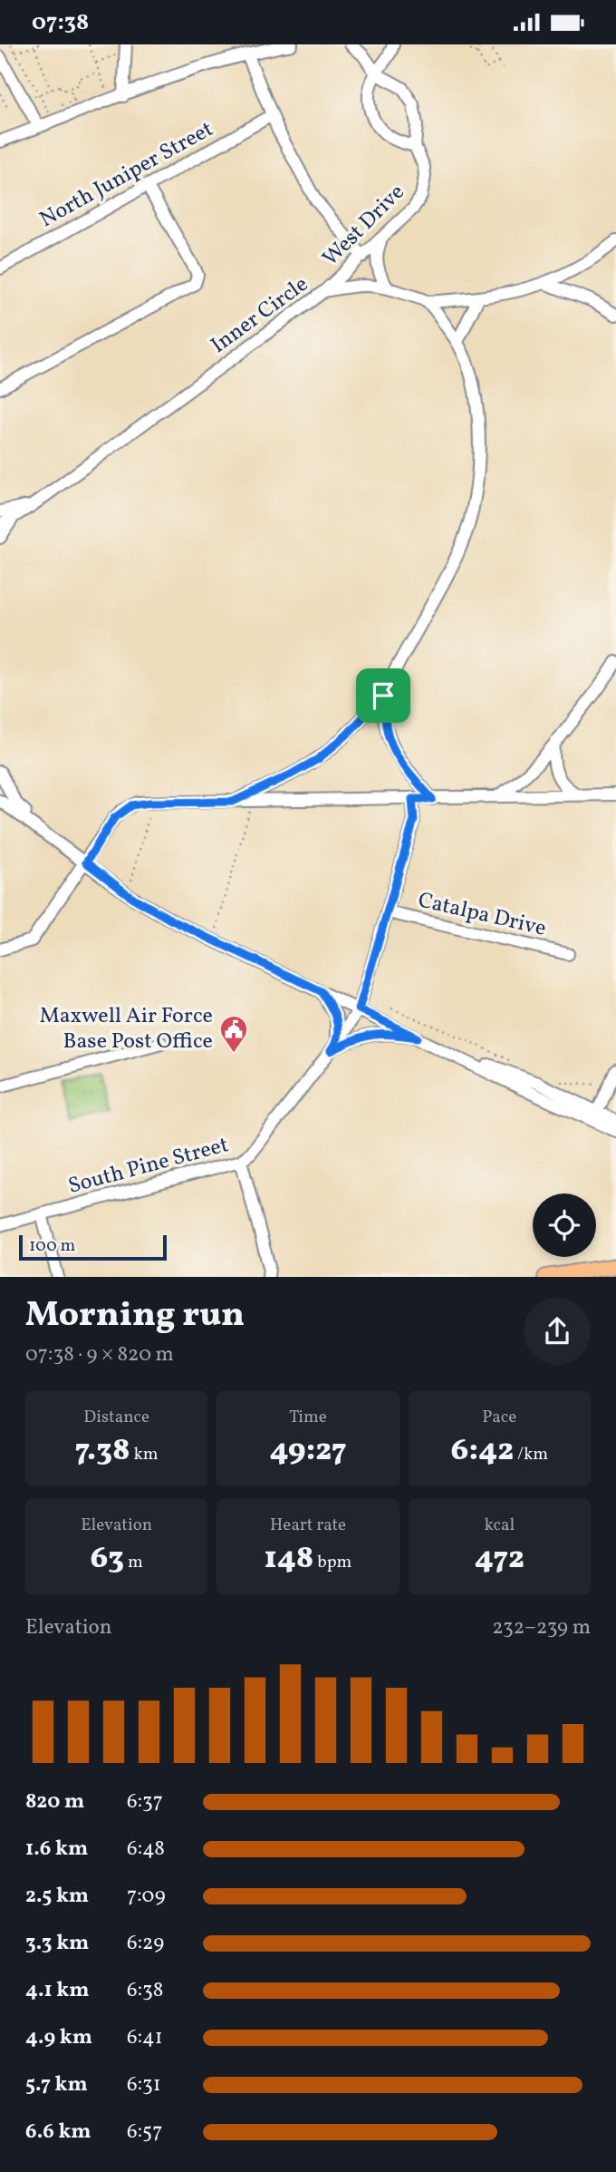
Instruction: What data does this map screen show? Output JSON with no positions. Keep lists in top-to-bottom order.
{
  "streets": {
    "street": [
      "North Juniper Street",
      "West Drive",
      "Inner Circle",
      "Catalpa Drive",
      "South Pine Street"
    ]
  },
  "crossings": [
    ["West Drive", "Inner Circle"],
    ["Catalpa Drive", "South Pine Street"]
  ],
  "places": {
    "public building": ["Maxwell Air Force Base Post Office"]
  },
  "scale_bar": "100 m",
  "page": {
    "status": "07:38",
    "scale": "100 m",
    "heading": ["Morning run", "07:38 · 9 × 820 m"],
    "stats": [
      ["Distance", "7.38 km"],
      ["Time", "49:27"],
      ["Pace", "6:42 /km"],
      ["Elevation", "63 m"],
      ["Heart rate", "148 bpm"],
      ["kcal", "472"]
    ],
    "chart": ["Elevation", "232–239 m"],
    "list": [
      {
        "name": "820 m",
        "note": "6:37"
      },
      {
        "name": "1.6 km",
        "note": "6:48"
      },
      {
        "name": "2.5 km",
        "note": "7:09"
      },
      {
        "name": "3.3 km",
        "note": "6:29"
      },
      {
        "name": "4.1 km",
        "note": "6:38"
      },
      {
        "name": "4.9 km",
        "note": "6:41"
      },
      {
        "name": "5.7 km",
        "note": "6:31"
      },
      {
        "name": "6.6 km",
        "note": "6:57"
      }
    ]
  }
}
